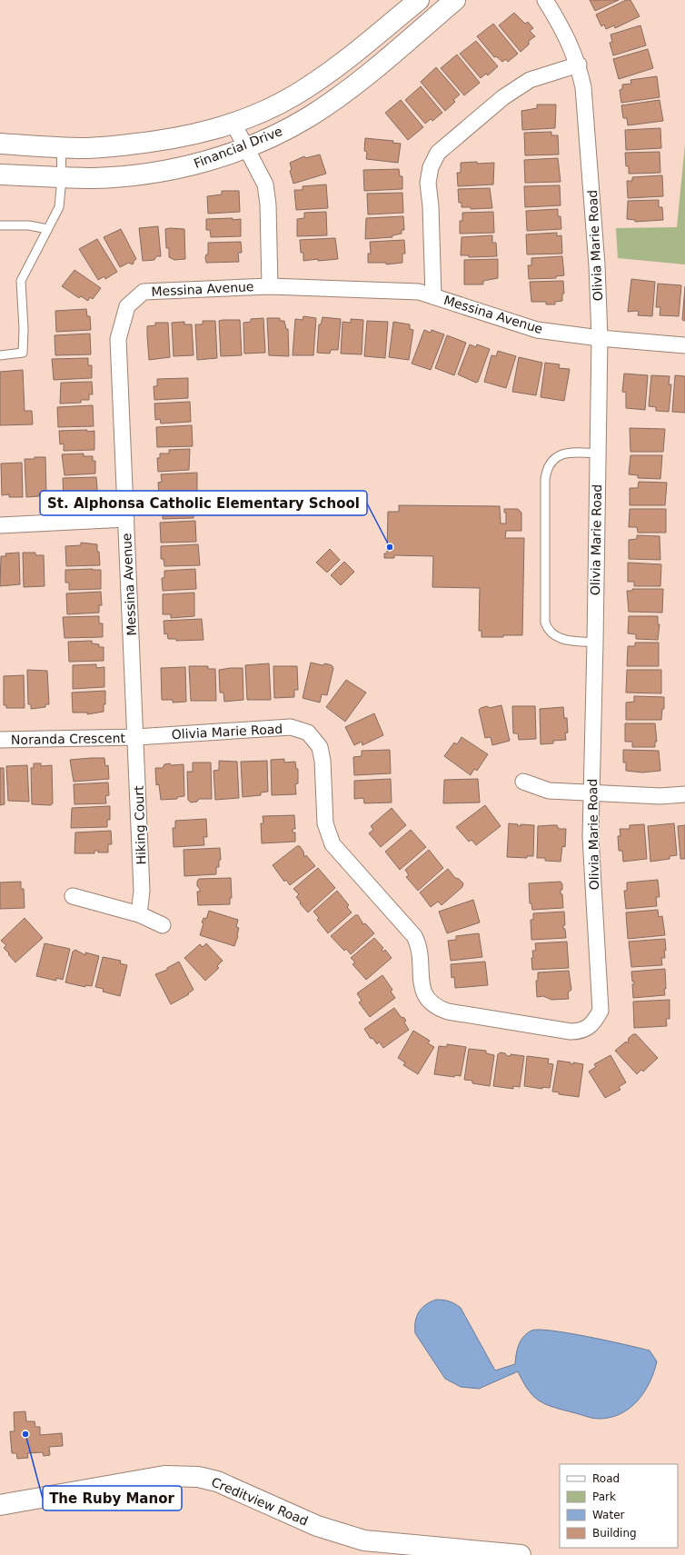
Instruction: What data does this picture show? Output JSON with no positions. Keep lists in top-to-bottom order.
{
  "streets": {
    "street": [
      "Financial Drive",
      "Olivia Marie Road",
      "Messina Avenue",
      "Noranda Crescent",
      "Hiking Court",
      "Creditview Road"
    ]
  },
  "crossings": [
    ["Olivia Marie Road", "Messina Avenue"],
    ["Olivia Marie Road", "Noranda Crescent"],
    ["Olivia Marie Road", "Hiking Court"],
    ["Messina Avenue", "Noranda Crescent"],
    ["Messina Avenue", "Hiking Court"],
    ["Noranda Crescent", "Hiking Court"]
  ],
  "places": ["St. Alphonsa Catholic Elementary School", "The Ruby Manor"],
  "legend": [
    "Road",
    "Park",
    "Water",
    "Building"
  ]
}
